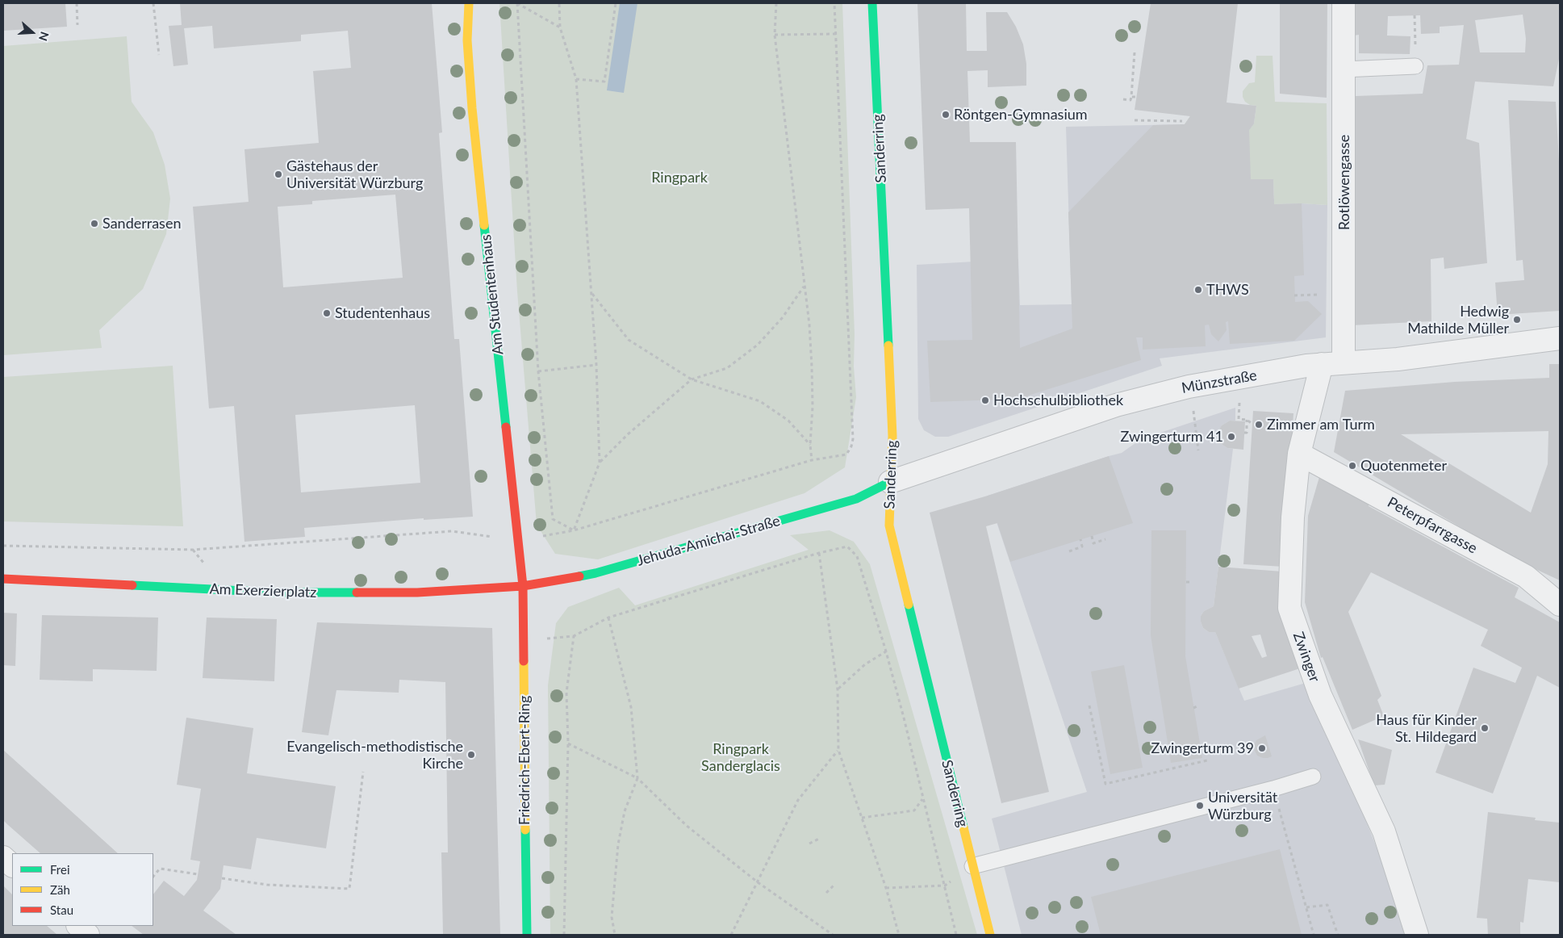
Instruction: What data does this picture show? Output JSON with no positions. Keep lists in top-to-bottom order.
{
  "streets": {
    "street": [
      "Sanderring",
      "Rotlöwengasse",
      "Am Studentenhaus",
      "Münzstraße",
      "Peterpfarrgasse",
      "Jehuda-Amichai-Straße",
      "Am Exerzierplatz",
      "Zwinger",
      "Friedrich-Ebert-Ring"
    ]
  },
  "crossings": [
    ["Sanderring", "Münzstraße"],
    ["Sanderring", "Jehuda-Amichai-Straße"],
    ["Rotlöwengasse", "Münzstraße"],
    ["Am Studentenhaus", "Jehuda-Amichai-Straße"],
    ["Am Studentenhaus", "Am Exerzierplatz"],
    ["Am Studentenhaus", "Friedrich-Ebert-Ring"],
    ["Münzstraße", "Jehuda-Amichai-Straße"],
    ["Münzstraße", "Zwinger"],
    ["Peterpfarrgasse", "Zwinger"],
    ["Jehuda-Amichai-Straße", "Am Exerzierplatz"],
    ["Jehuda-Amichai-Straße", "Friedrich-Ebert-Ring"],
    ["Am Exerzierplatz", "Friedrich-Ebert-Ring"]
  ],
  "parks": ["Ringpark", "Ringpark Sanderglacis"],
  "places": [
    "Röntgen-Gymnasium",
    "Gästehaus der Universität Würzburg",
    "Sanderrasen",
    "THWS",
    "Studentenhaus",
    "Hedwig Mathilde Müller",
    "Hochschulbibliothek",
    "Zimmer am Turm",
    "Zwingerturm 41",
    "Quotenmeter",
    "Haus für Kinder St. Hildegard",
    "Zwingerturm 39",
    "Evangelisch-methodistische Kirche",
    "Universität Würzburg"
  ],
  "legend": ["Frei", "Zäh", "Stau"],
  "north": "right"
}
